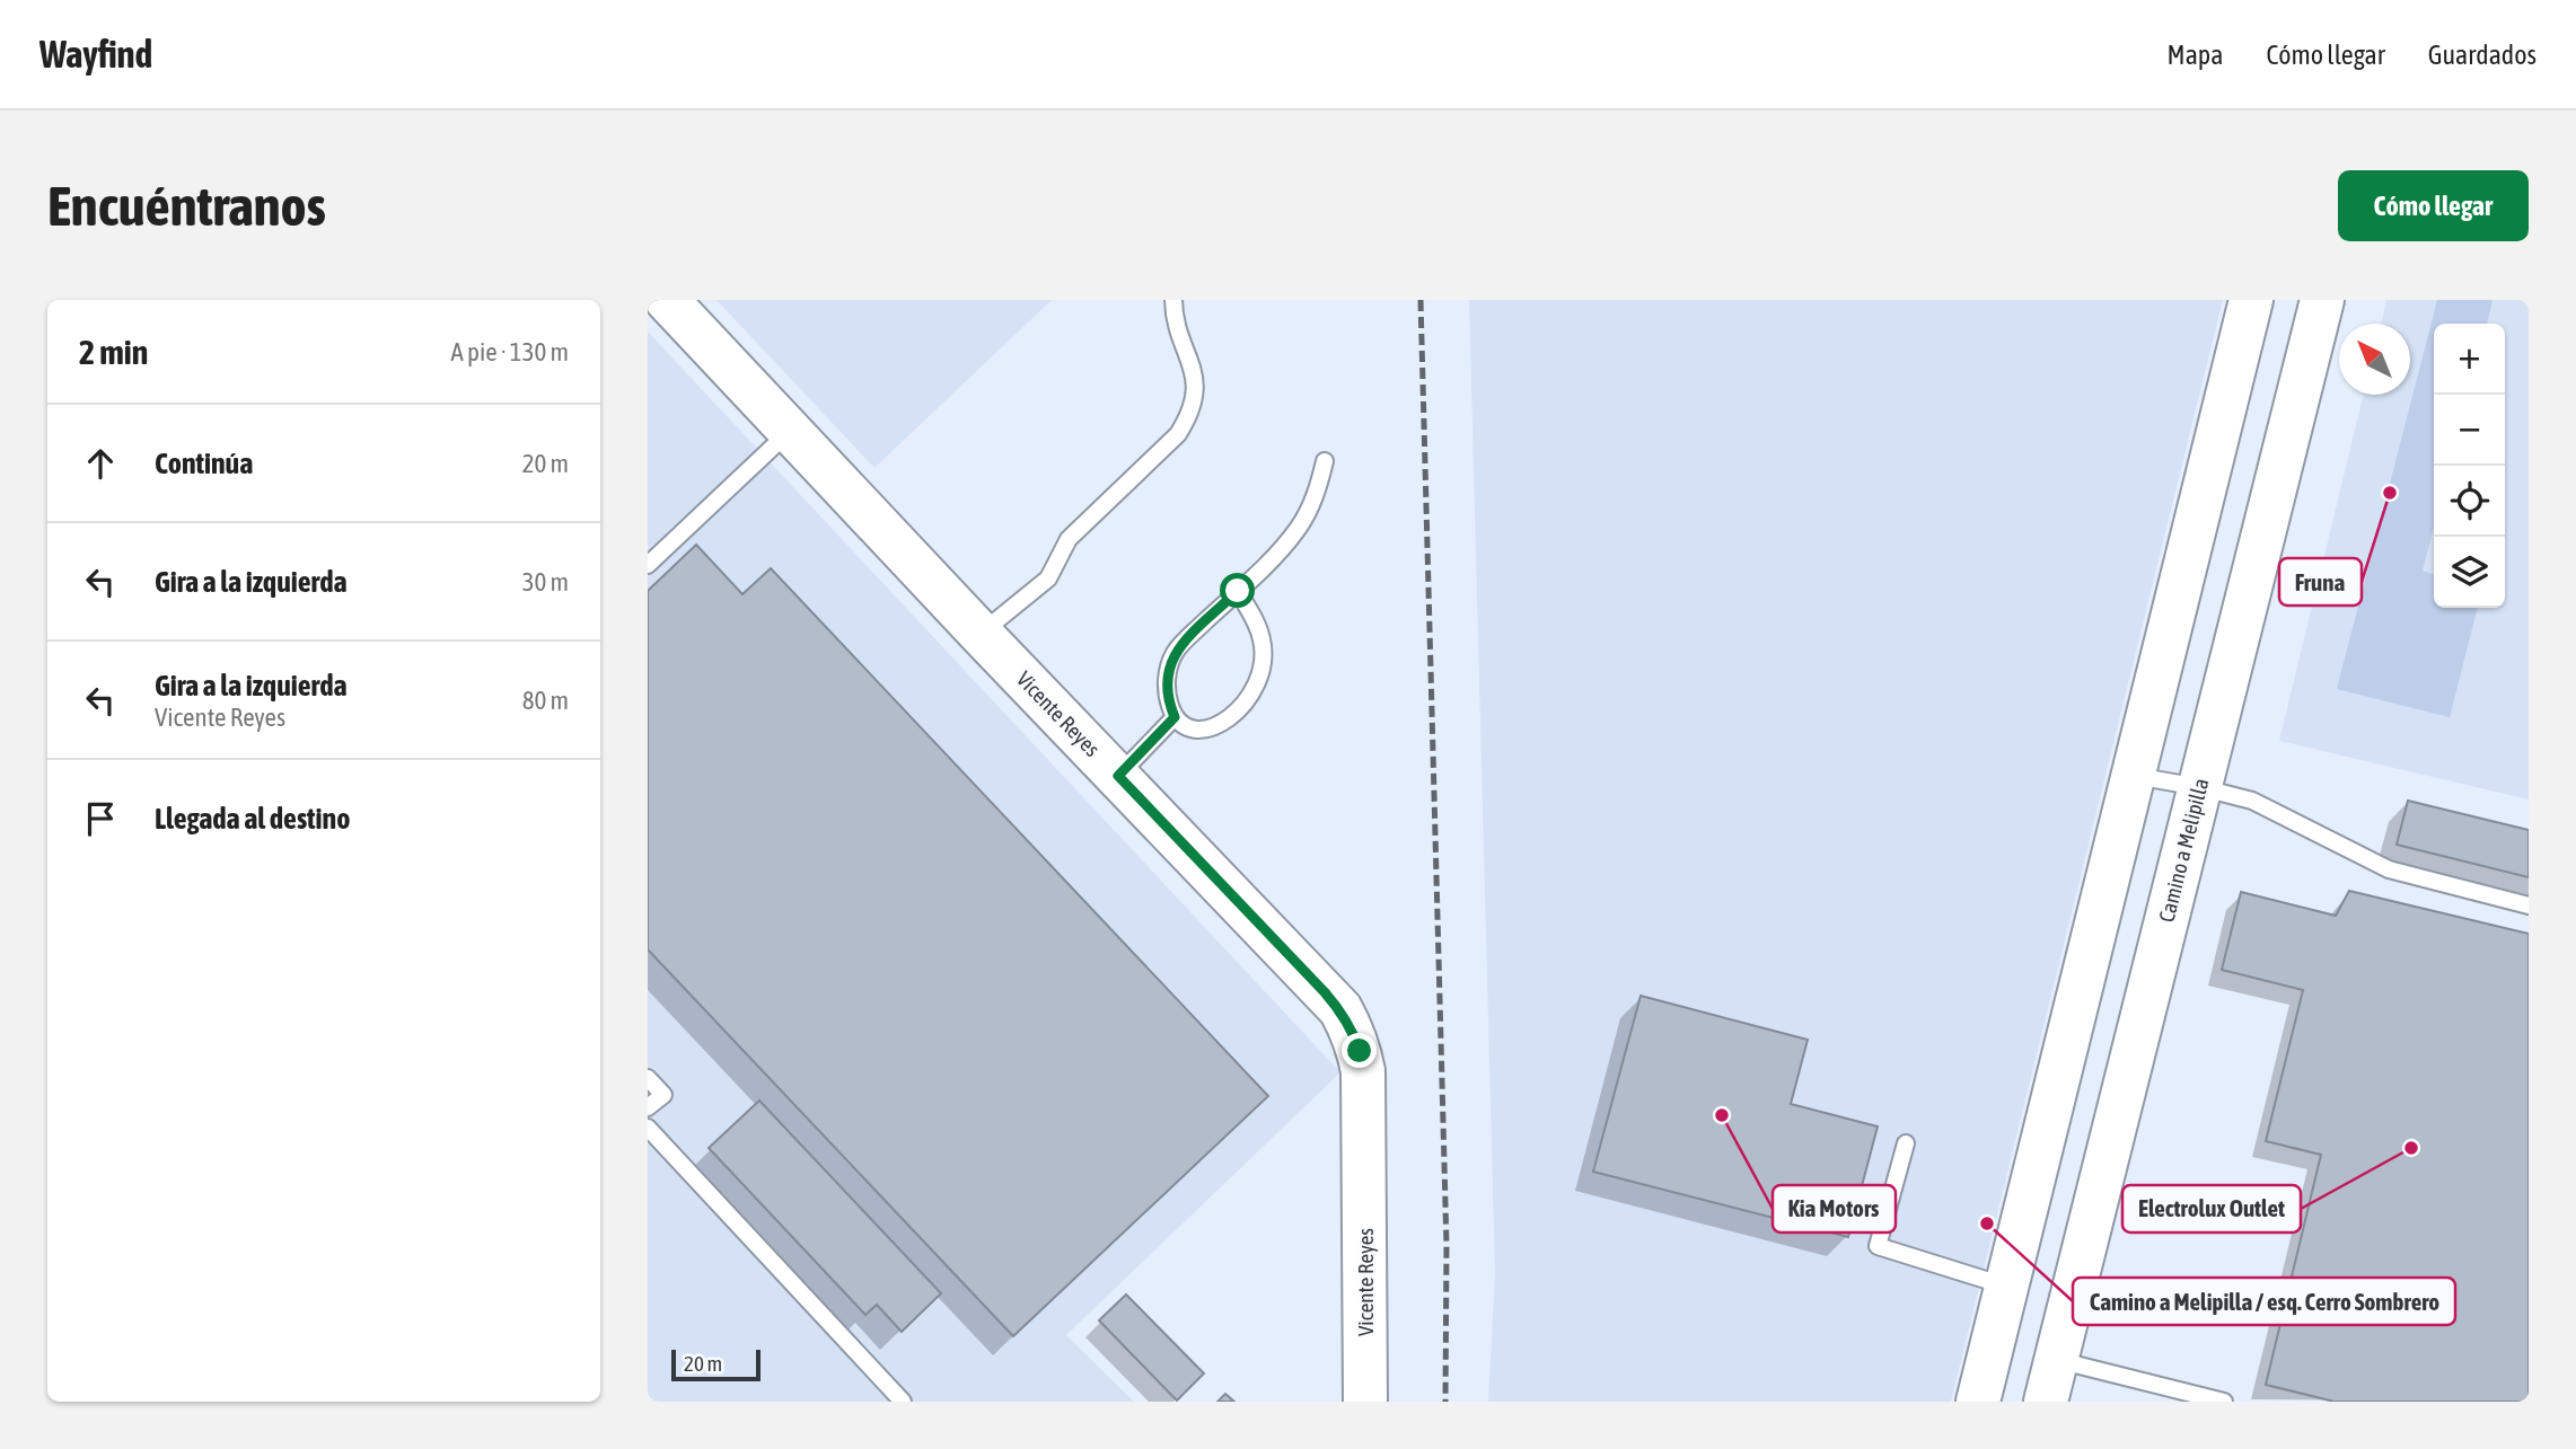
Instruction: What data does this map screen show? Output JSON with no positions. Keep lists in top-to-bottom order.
{
  "streets": {
    "main road": ["Vicente Reyes", "Camino a Melipilla"]
  },
  "places": [
    "Fruna",
    "Kia Motors",
    "Electrolux Outlet",
    "Camino a Melipilla / esq. Cerro Sombrero"
  ],
  "scale_bar": "20 m",
  "north": "top left",
  "page": {
    "header": "Wayfind",
    "nav": ["Mapa", "Cómo llegar", "Guardados"],
    "buttons": "Cómo llegar",
    "title": "Encuéntranos",
    "heading": ["2 min", "A pie · 130 m"],
    "map_buttons": ["+", "−"],
    "list": [
      ["Continúa", "20 m"],
      ["Gira a la izquierda", "30 m"],
      ["Gira a la izquierda", "Vicente Reyes", "80 m"],
      "Llegada al destino"
    ],
    "scale": "20 m"
  }
}
